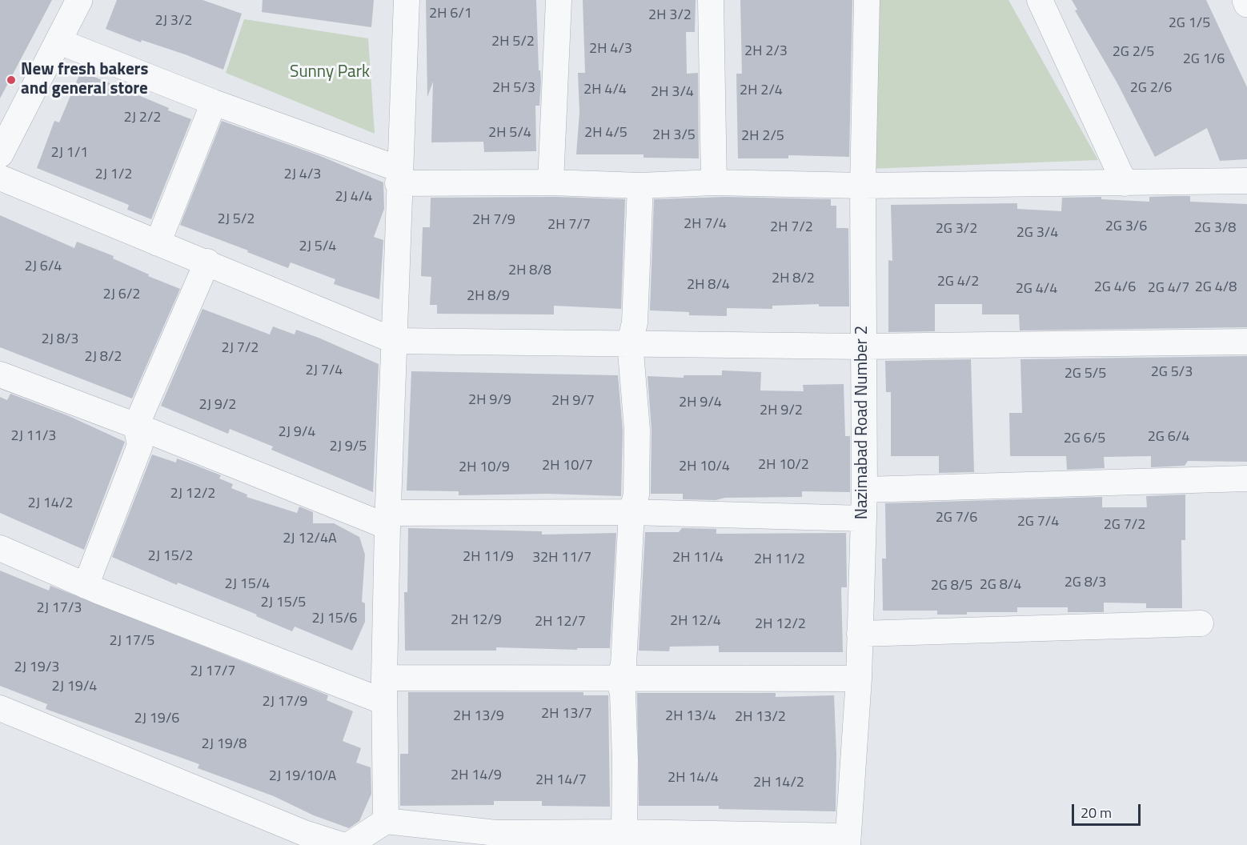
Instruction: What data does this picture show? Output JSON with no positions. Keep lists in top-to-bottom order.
{
  "streets": {
    "street": ["Nazimabad Road Number 2"]
  },
  "parks": ["Sunny Park"],
  "places": ["New fresh bakers and general store"],
  "house_numbers": [
    "2H 6/1",
    "2H 3/2",
    "2J 3/2",
    "2G 1/5",
    "2H 5/2",
    "2H 4/3",
    "2H 2/3",
    "2G 2/5",
    "2G 1/6",
    "2H 5/3",
    "2G 2/6",
    "2H 4/4",
    "2H 2/4",
    "2H 3/4",
    "2J 2/2",
    "2H 5/4",
    "2H 4/5",
    "2H 3/5",
    "2H 2/5",
    "2J 1/1",
    "2J 1/2",
    "2J 4/3",
    "2J 4/4",
    "2J 5/2",
    "2H 7/9",
    "2H 7/4",
    "2H 7/7",
    "2G 3/6",
    "2H 7/2",
    "2G 3/8",
    "2G 3/2",
    "2G 3/4",
    "2J 5/4",
    "2J 6/4",
    "2H 8/8",
    "2H 8/2",
    "2G 4/2",
    "2H 8/4",
    "2G 4/6",
    "2G 4/8",
    "2G 4/7",
    "2G 4/4",
    "2J 6/2",
    "2H 8/9",
    "2J 8/3",
    "2J 7/2",
    "2J 8/2",
    "2J 7/4",
    "2G 5/3",
    "2G 5/5",
    "2H 9/9",
    "2H 9/7",
    "2H 9/4",
    "2J 9/2",
    "2H 9/2",
    "2J 9/4",
    "2J 11/3",
    "2G 6/4",
    "2G 6/5",
    "2J 9/5",
    "2H 10/2",
    "2H 10/7",
    "2H 10/4",
    "2H 10/9",
    "2J 12/2",
    "2J 14/2",
    "2G 7/6",
    "2G 7/4",
    "2G 7/2",
    "2J 12/4A",
    "2J 15/2",
    "2H 11/9",
    "32H 11/7",
    "2H 11/4",
    "2H 11/2",
    "2G 8/3",
    "2J 15/4",
    "2G 8/4",
    "2G 8/5",
    "2J 15/5",
    "2J 17/3",
    "2J 15/6",
    "2H 12/9",
    "2H 12/4",
    "2H 12/7",
    "2H 12/2",
    "2J 17/5",
    "2J 19/3",
    "2J 17/7",
    "2J 19/4",
    "2J 17/9",
    "2H 13/7",
    "2H 13/9",
    "2H 13/4",
    "2H 13/2",
    "2J 19/6",
    "2J 19/8",
    "2H 14/9",
    "2J 19/10/A",
    "2H 14/4",
    "2H 14/7",
    "2H 14/2"
  ],
  "scale_bar": "20 m"
}
